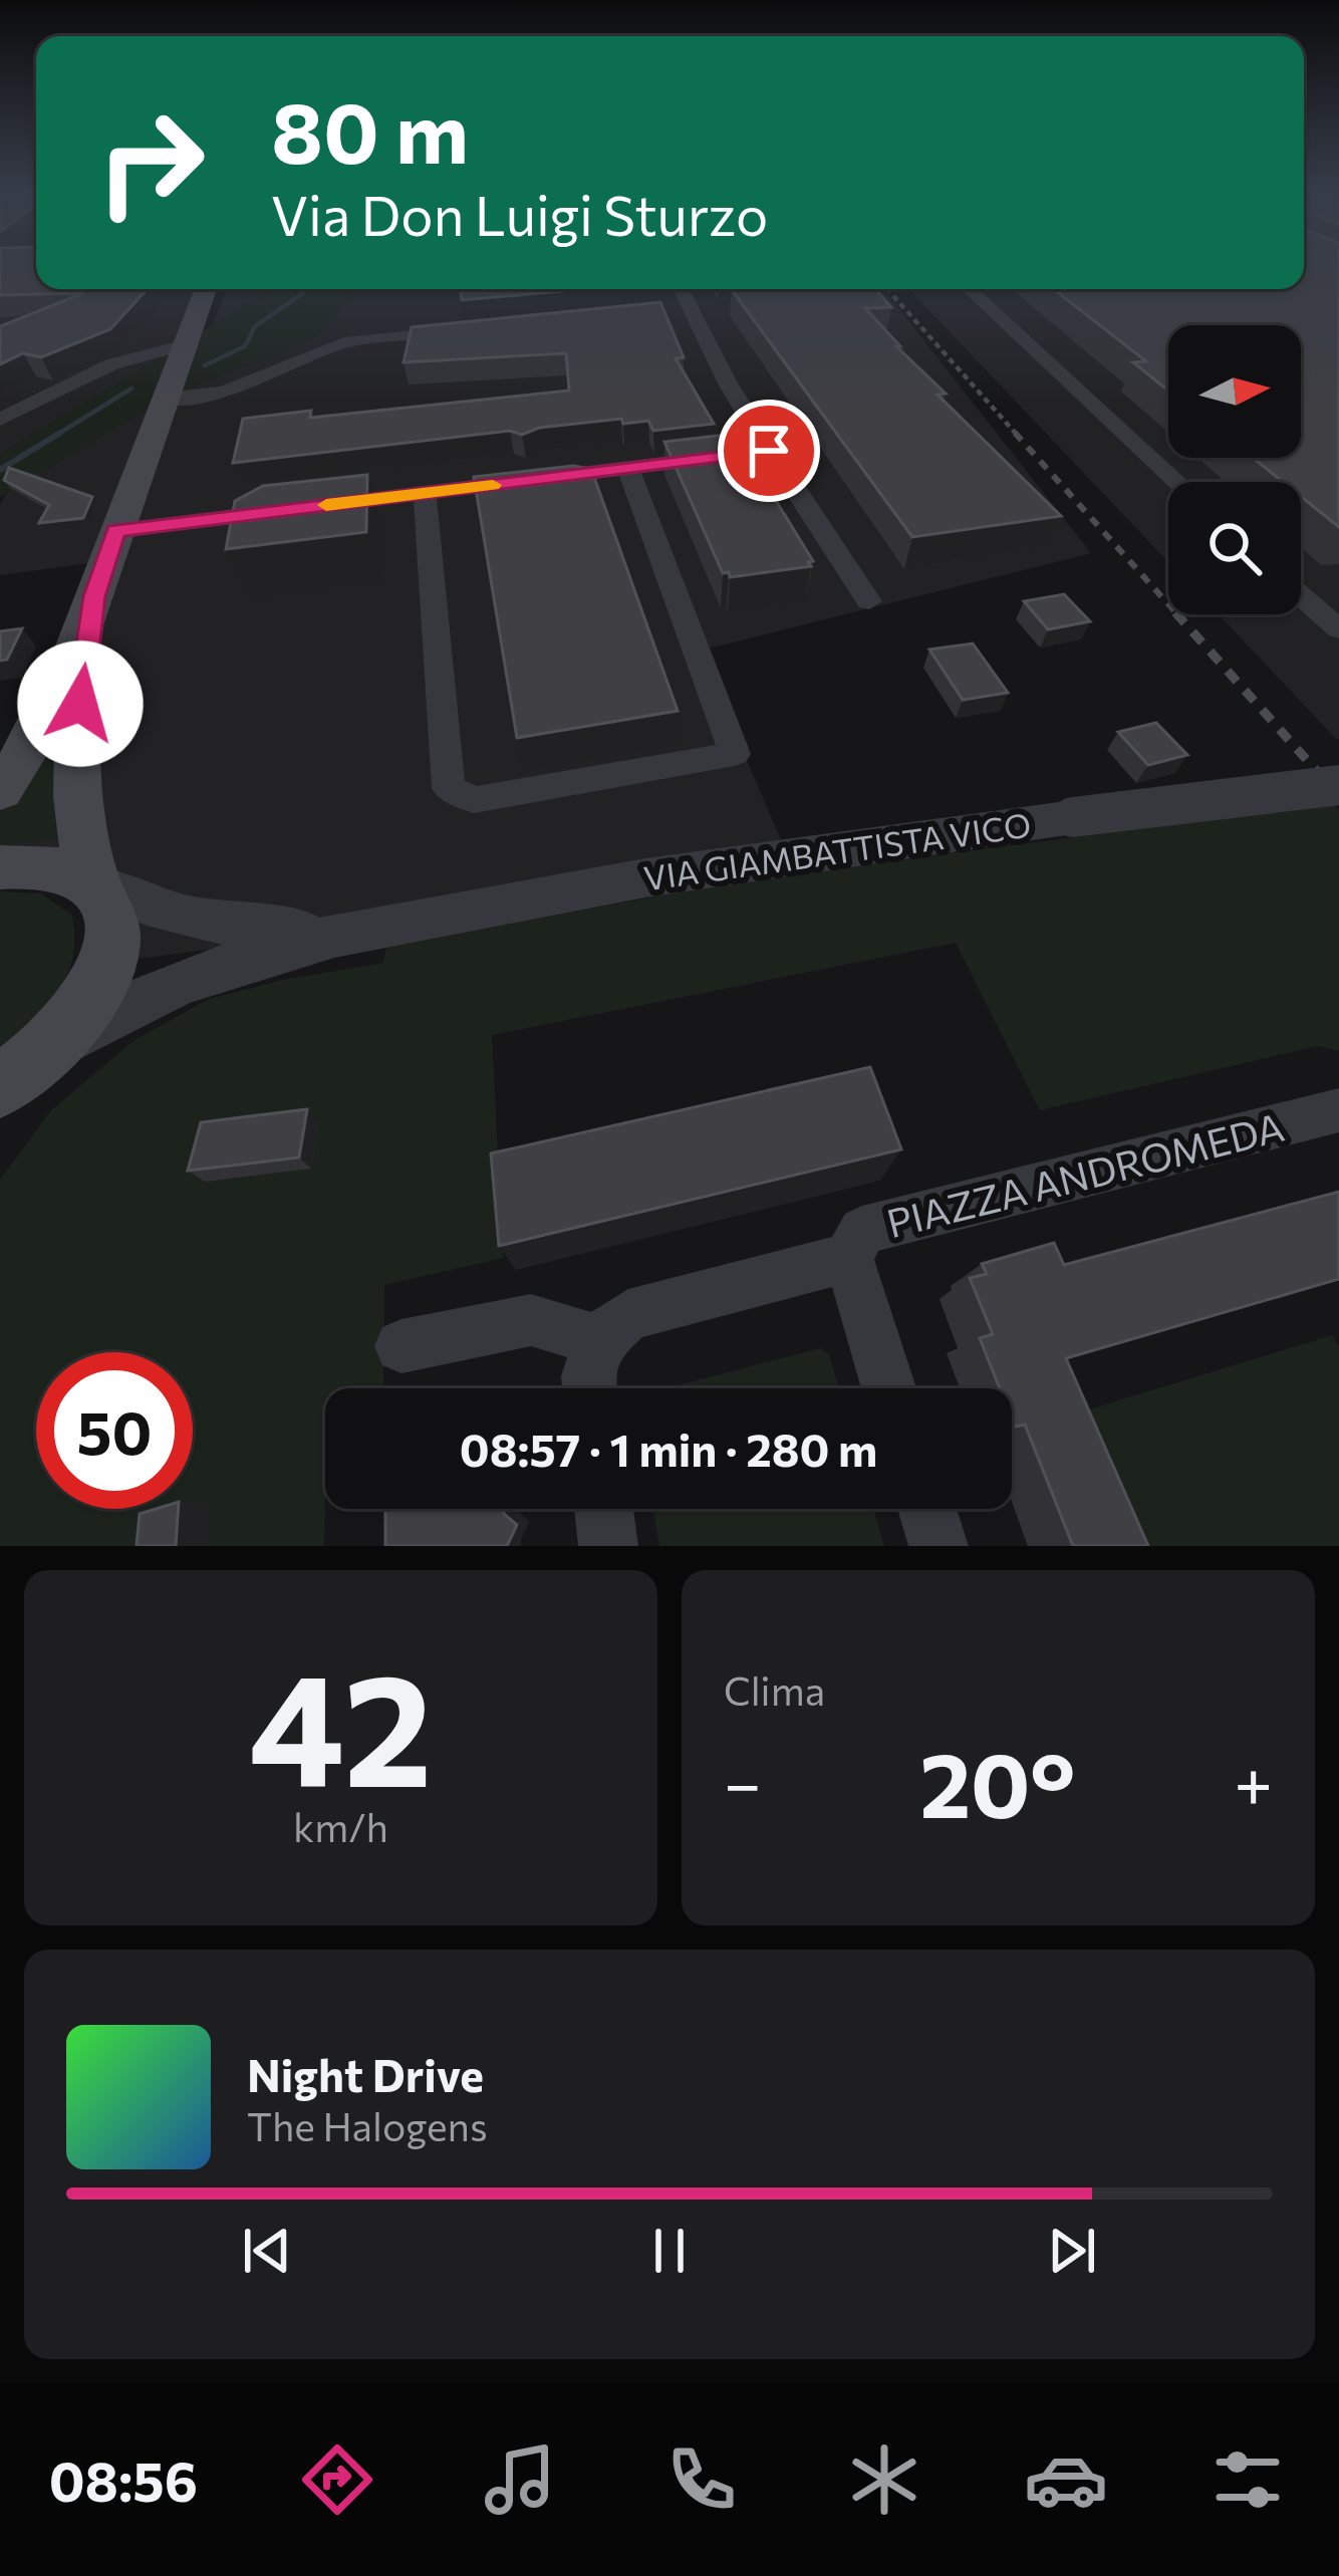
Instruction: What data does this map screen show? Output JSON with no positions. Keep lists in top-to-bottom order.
{
  "streets": {
    "street": ["VIA GIAMBATTISTA VICO", "PIAZZA ANDROMEDA"]
  },
  "north": "right",
  "page": {
    "turn": ["80 m", "Via Don Luigi Sturzo"],
    "limit": "50",
    "trip": "08:57 · 1 min · 280 m",
    "tile": [
      ["42", "km/h"],
      "Clima"
    ],
    "heat": ["−", "20°", "+"],
    "song": ["Night Drive", "The Halogens"],
    "tabs": "08:56"
  }
}
